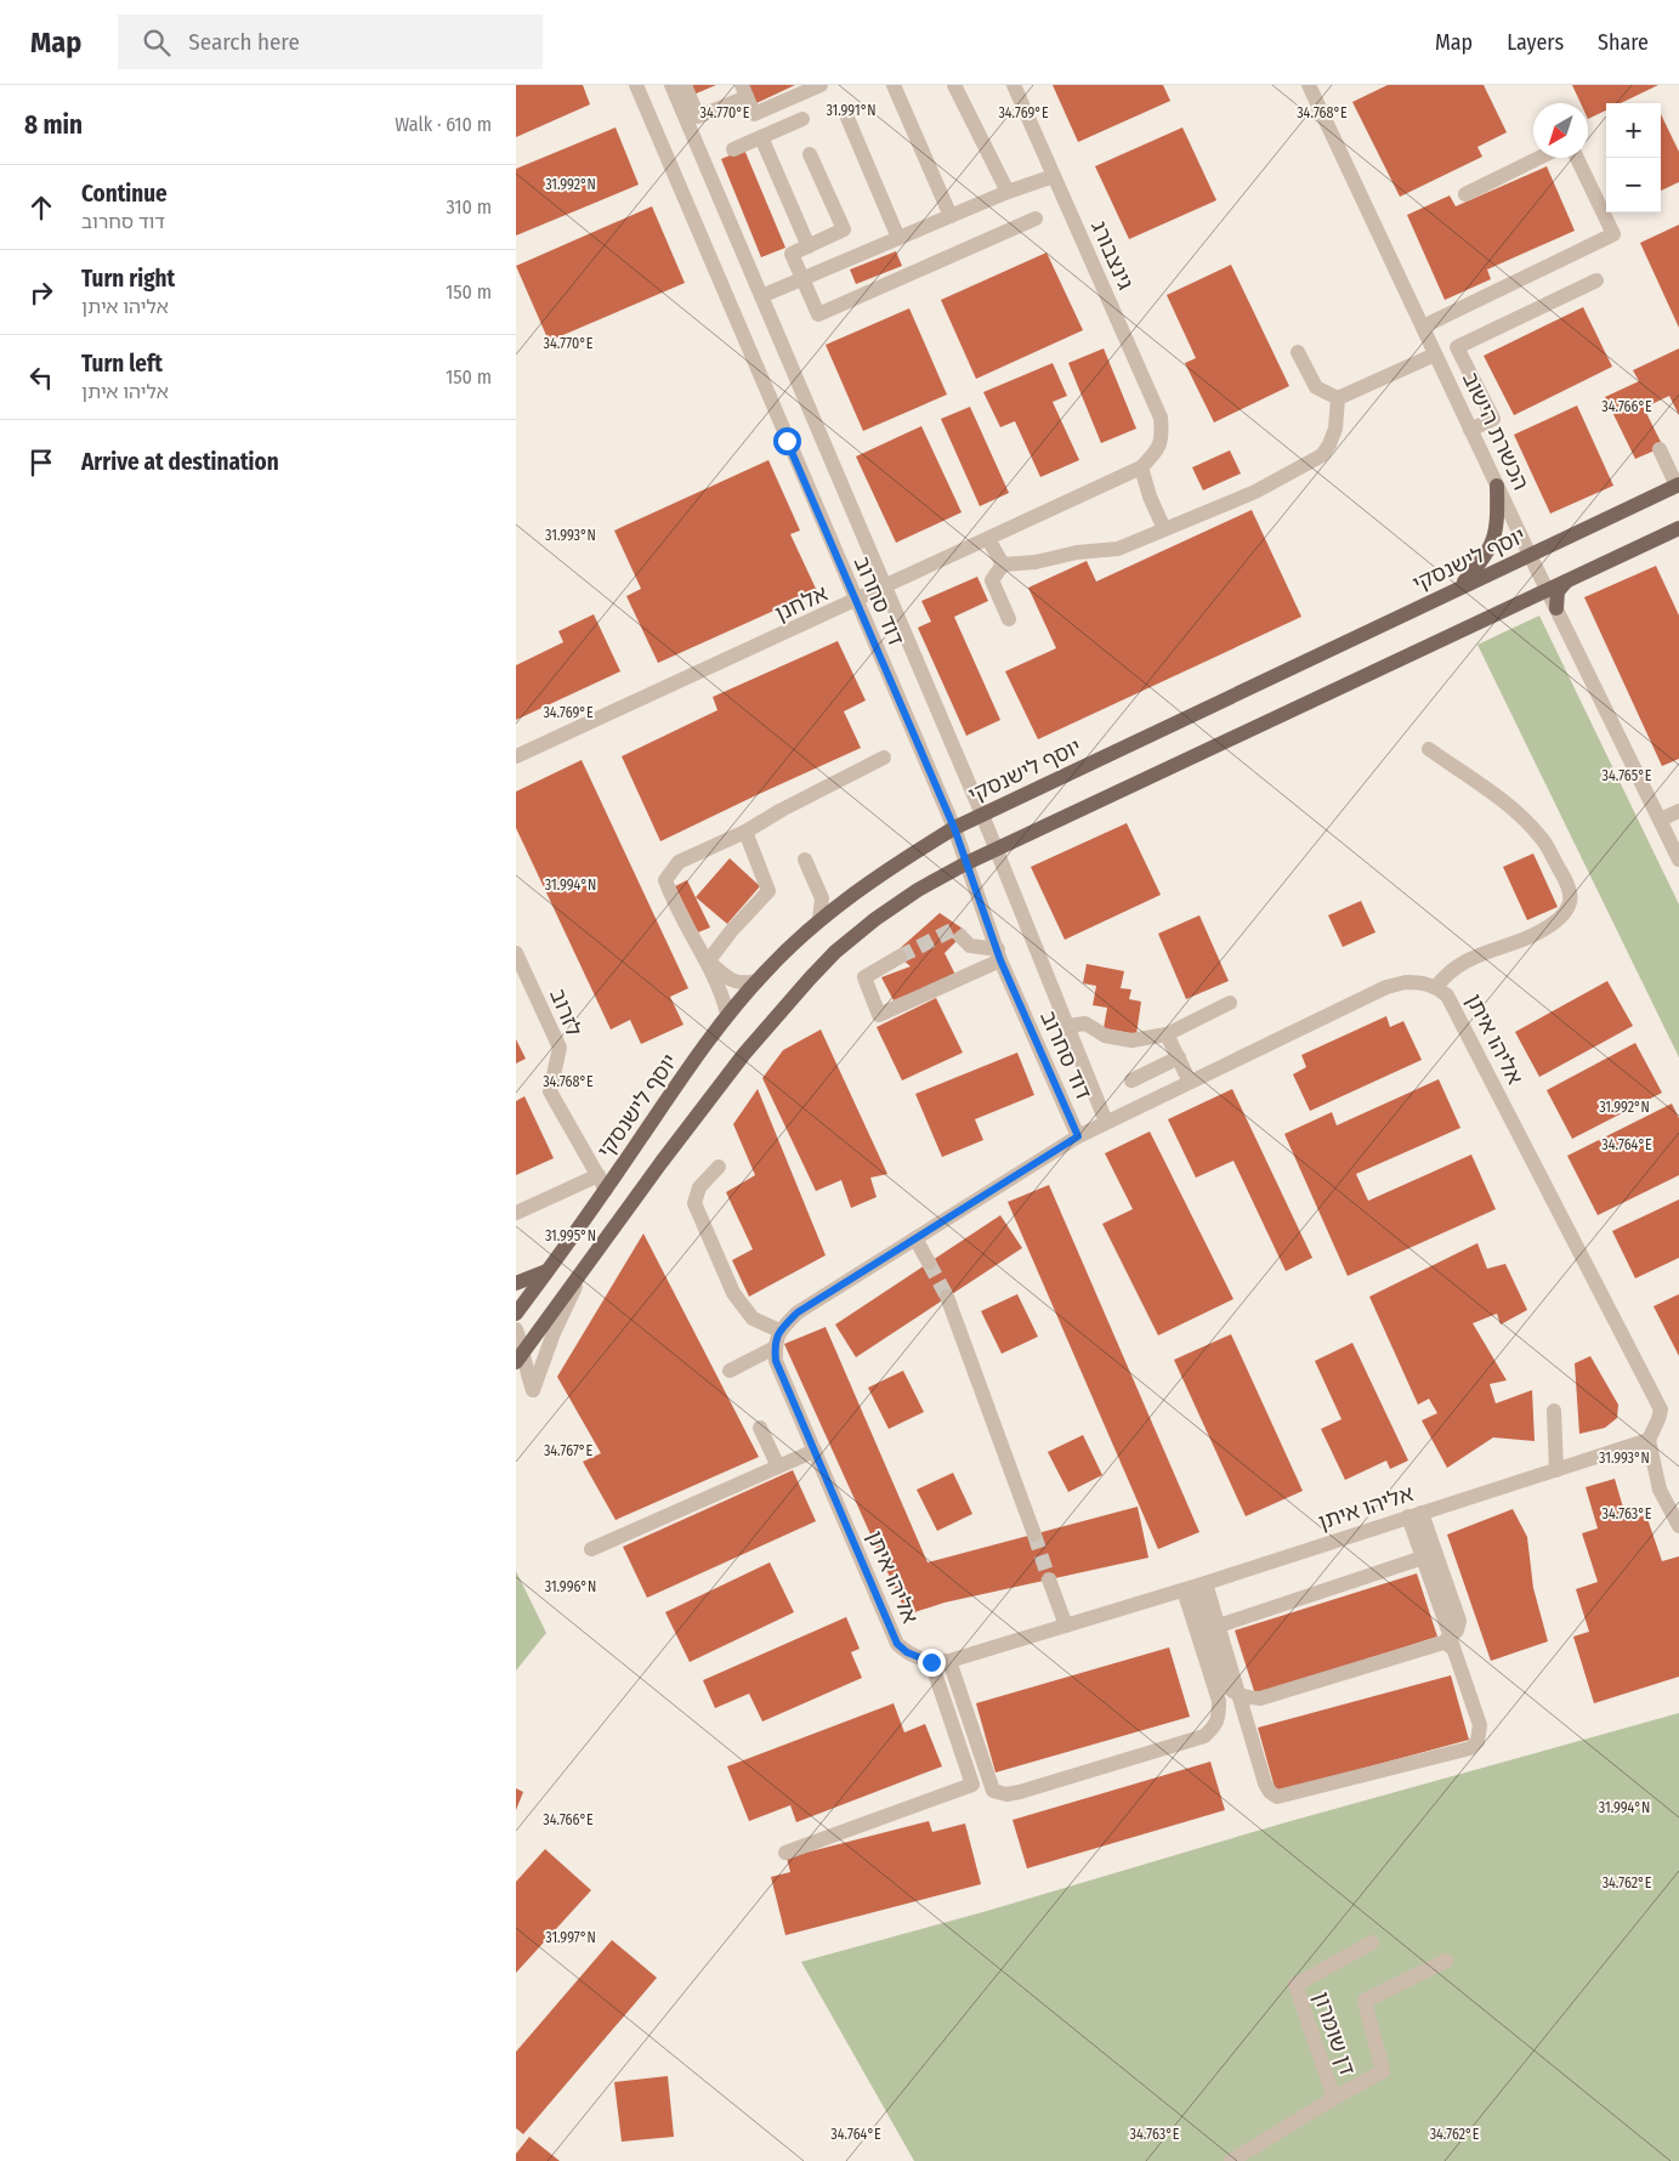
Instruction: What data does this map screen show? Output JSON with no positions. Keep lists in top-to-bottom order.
{
  "streets": {
    "main road": ["יוסף לישנסקי"],
    "street": [
      "גינצבורג",
      "הכשרת הישוב",
      "דוד סחרוב",
      "אלחנן",
      "לזרוב",
      "אליהו איתן",
      "דן שומרון"
    ]
  },
  "crossings": [
    ["גינצבורג", "אלחנן"],
    ["הכשרת הישוב", "יוסף לישנסקי"],
    ["יוסף לישנסקי", "דוד סחרוב"],
    ["דוד סחרוב", "אלחנן"],
    ["דוד סחרוב", "אליהו איתן"]
  ],
  "north": "bottom left",
  "page": {
    "header": "Map",
    "search": "Search here",
    "nav": ["Map", "Layers", "Share"],
    "heading": ["8 min", "Walk · 610 m"],
    "map_buttons": ["+", "−"],
    "list": [
      ["Continue", "דוד סחרוב", "310 m"],
      ["Turn right", "אליהו איתן", "150 m"],
      ["Turn left", "אליהו איתן", "150 m"],
      "Arrive at destination"
    ]
  },
  "coordinates": [
    "31.991°N",
    "34.770°E",
    "34.769°E",
    "34.768°E",
    "31.992°N",
    "34.766°E",
    "31.993°N",
    "34.765°E",
    "31.994°N",
    "34.764°E",
    "31.995°N",
    "34.767°E",
    "34.763°E",
    "31.996°N",
    "34.762°E",
    "31.997°N"
  ]
}
